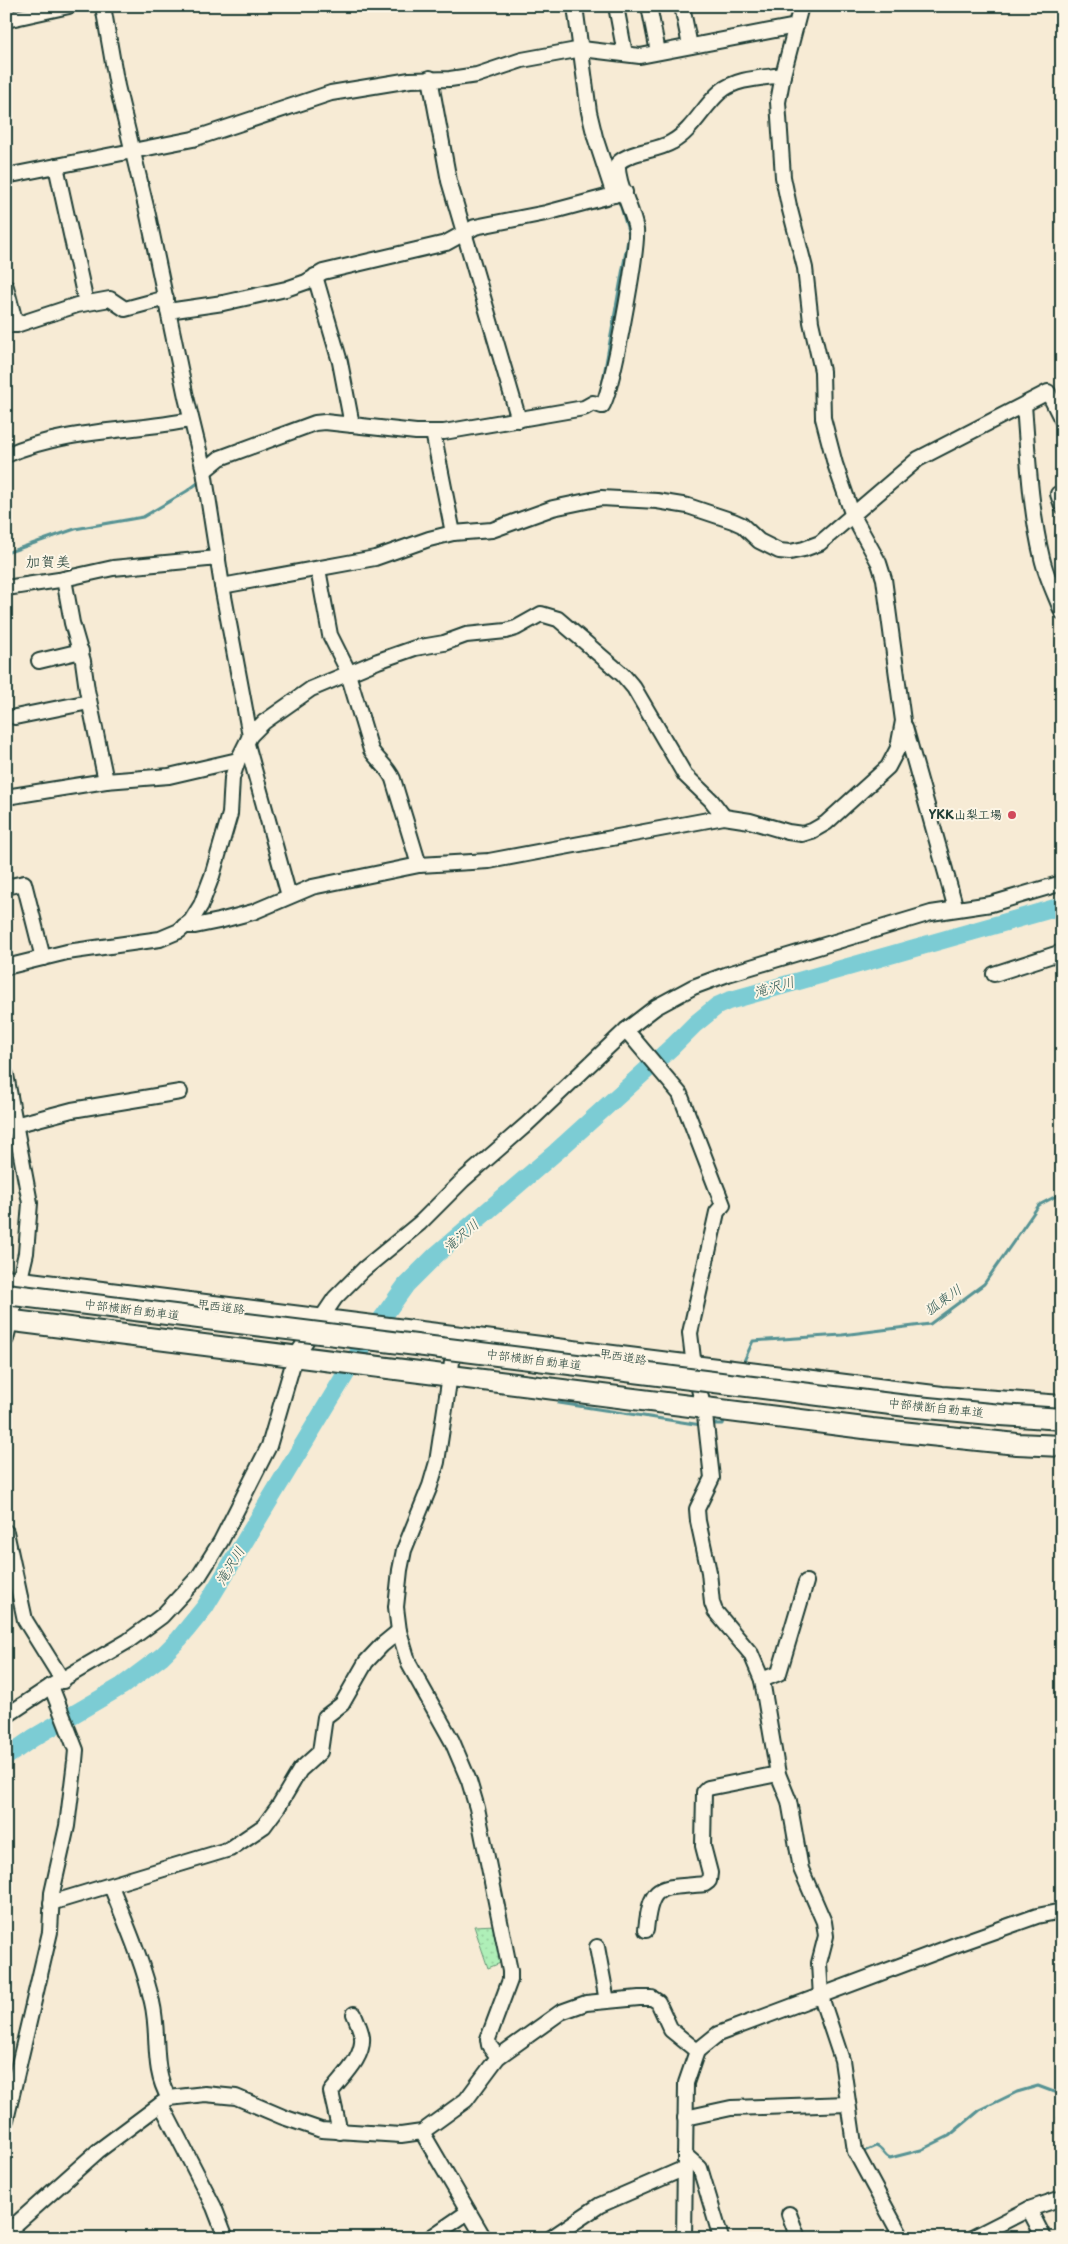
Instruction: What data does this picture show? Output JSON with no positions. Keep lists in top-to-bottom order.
{
  "streets": {
    "highway": ["甲西道路", "中部横断自動車道"]
  },
  "crossings": [
    ["甲西道路", "中部横断自動車道"]
  ],
  "districts": ["加賀美"],
  "water": ["滝沢川", "狐東川"],
  "places": ["YKK山梨工場"]
}
